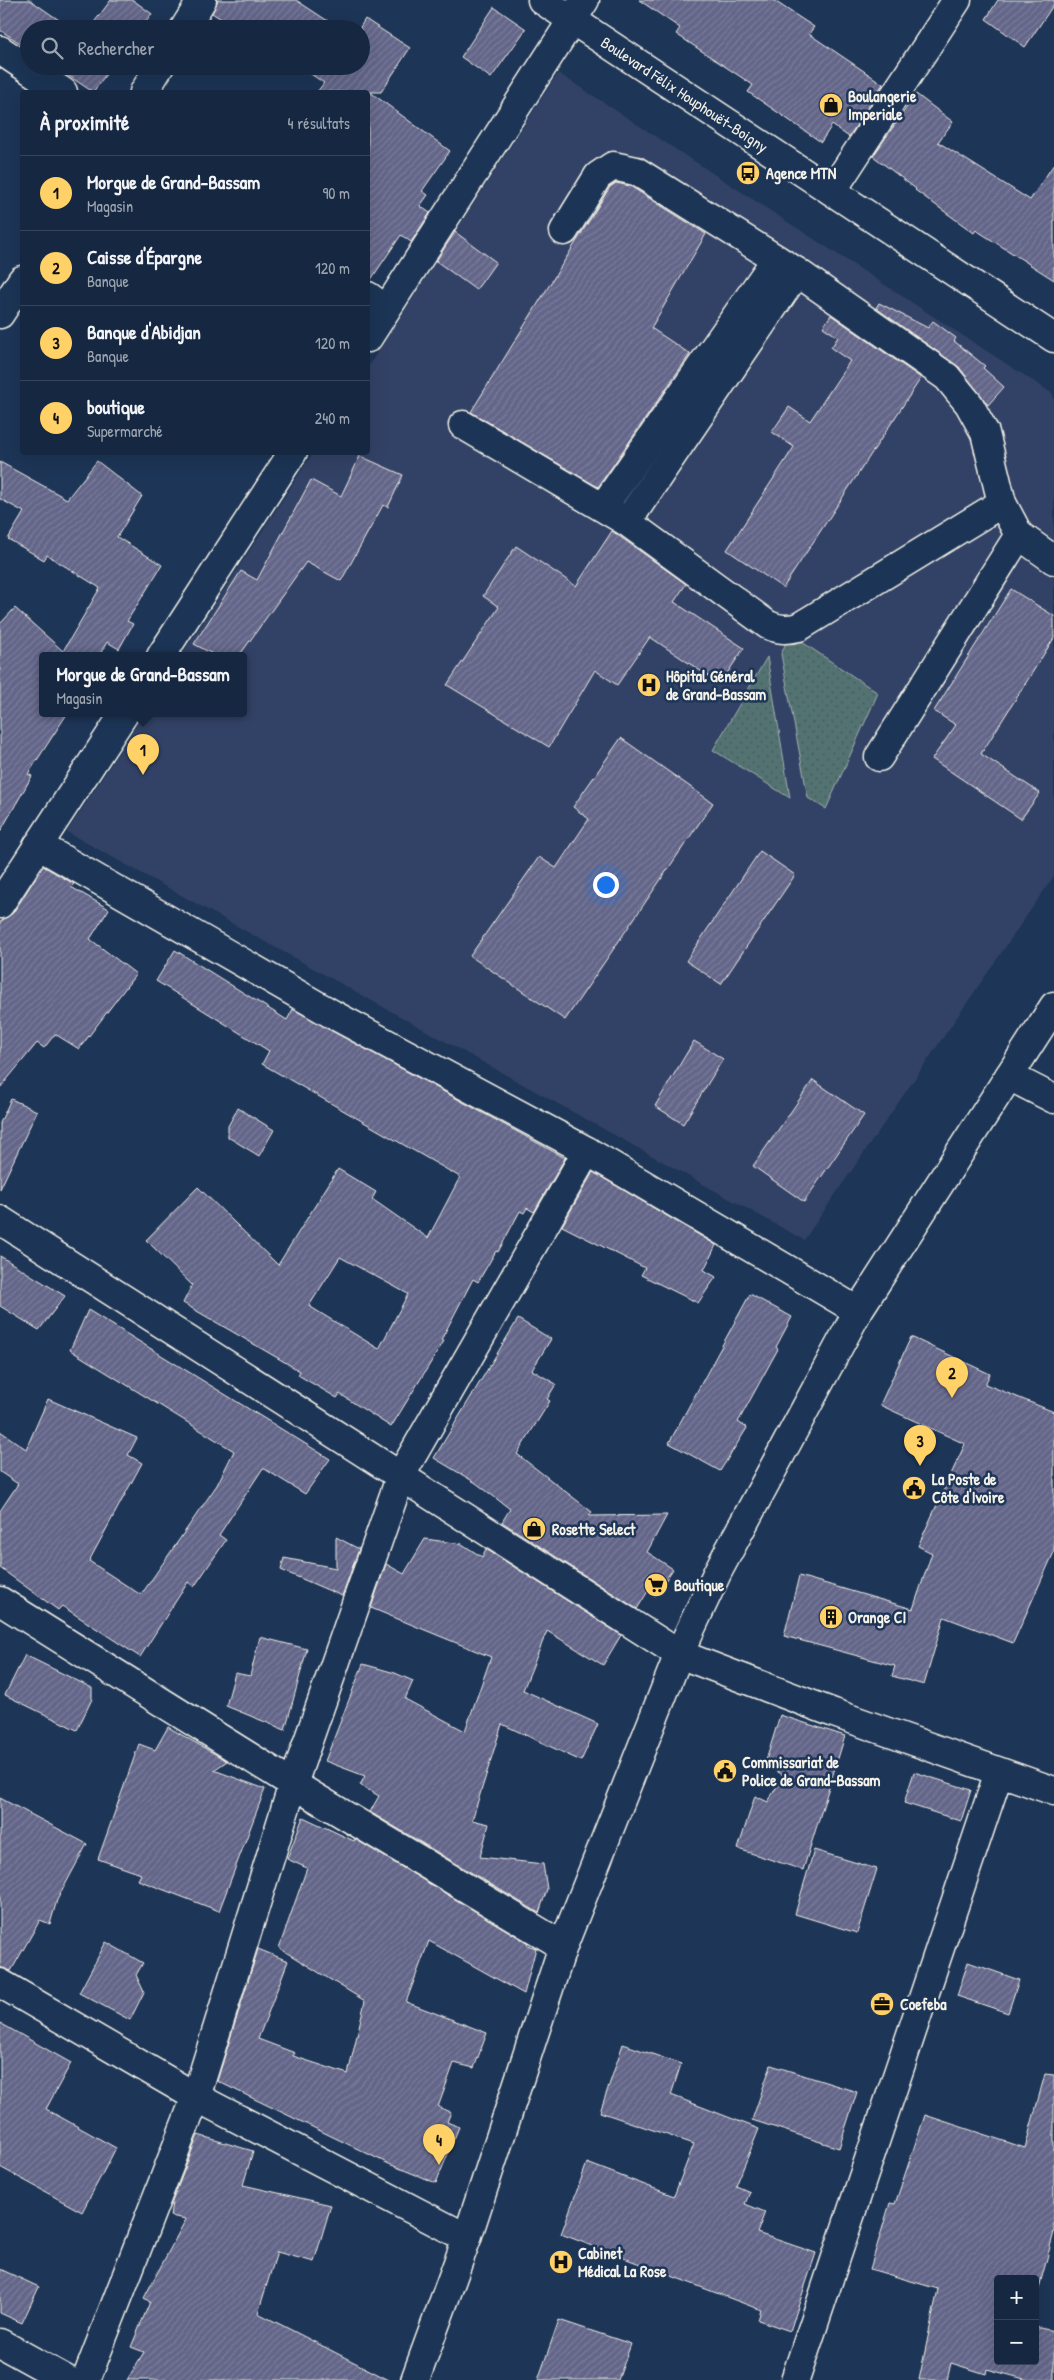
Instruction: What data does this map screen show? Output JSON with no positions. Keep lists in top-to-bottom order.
{
  "streets": {
    "street": ["Boulevard Félix Houphouët-Boigny"]
  },
  "places": {
    "shop": ["Boulangerie Imperiale", "Rosette Select"],
    "bus stop": ["Agence MTN"],
    "hospital": ["Hôpital Général de Grand-Bassam", "Cabinet Médical La Rose"],
    "public building": ["La Poste de Côte d'Ivoire", "Commissariat de Police de Grand-Bassam"],
    "supermarket": ["Boutique"],
    "building": ["Orange CI"],
    "office": ["Coefeba"]
  },
  "page": {
    "search": "Rechercher",
    "heading": ["À proximité", "4 résultats"],
    "list": [
      {
        "mark": "1",
        "name": "Morgue de Grand-Bassam",
        "note": "Magasin",
        "value": "90 m"
      },
      {
        "mark": "2",
        "name": "Caisse d'Épargne",
        "note": "Banque",
        "value": "120 m"
      },
      {
        "mark": "3",
        "name": "Banque d'Abidjan",
        "note": "Banque",
        "value": "120 m"
      },
      {
        "mark": "4",
        "name": "boutique",
        "note": "Supermarché",
        "value": "240 m"
      }
    ],
    "popup": ["Morgue de Grand-Bassam", "Magasin"],
    "pins": [
      "1",
      "2",
      "3",
      "4"
    ],
    "map_buttons": ["+", "−"]
  }
}
